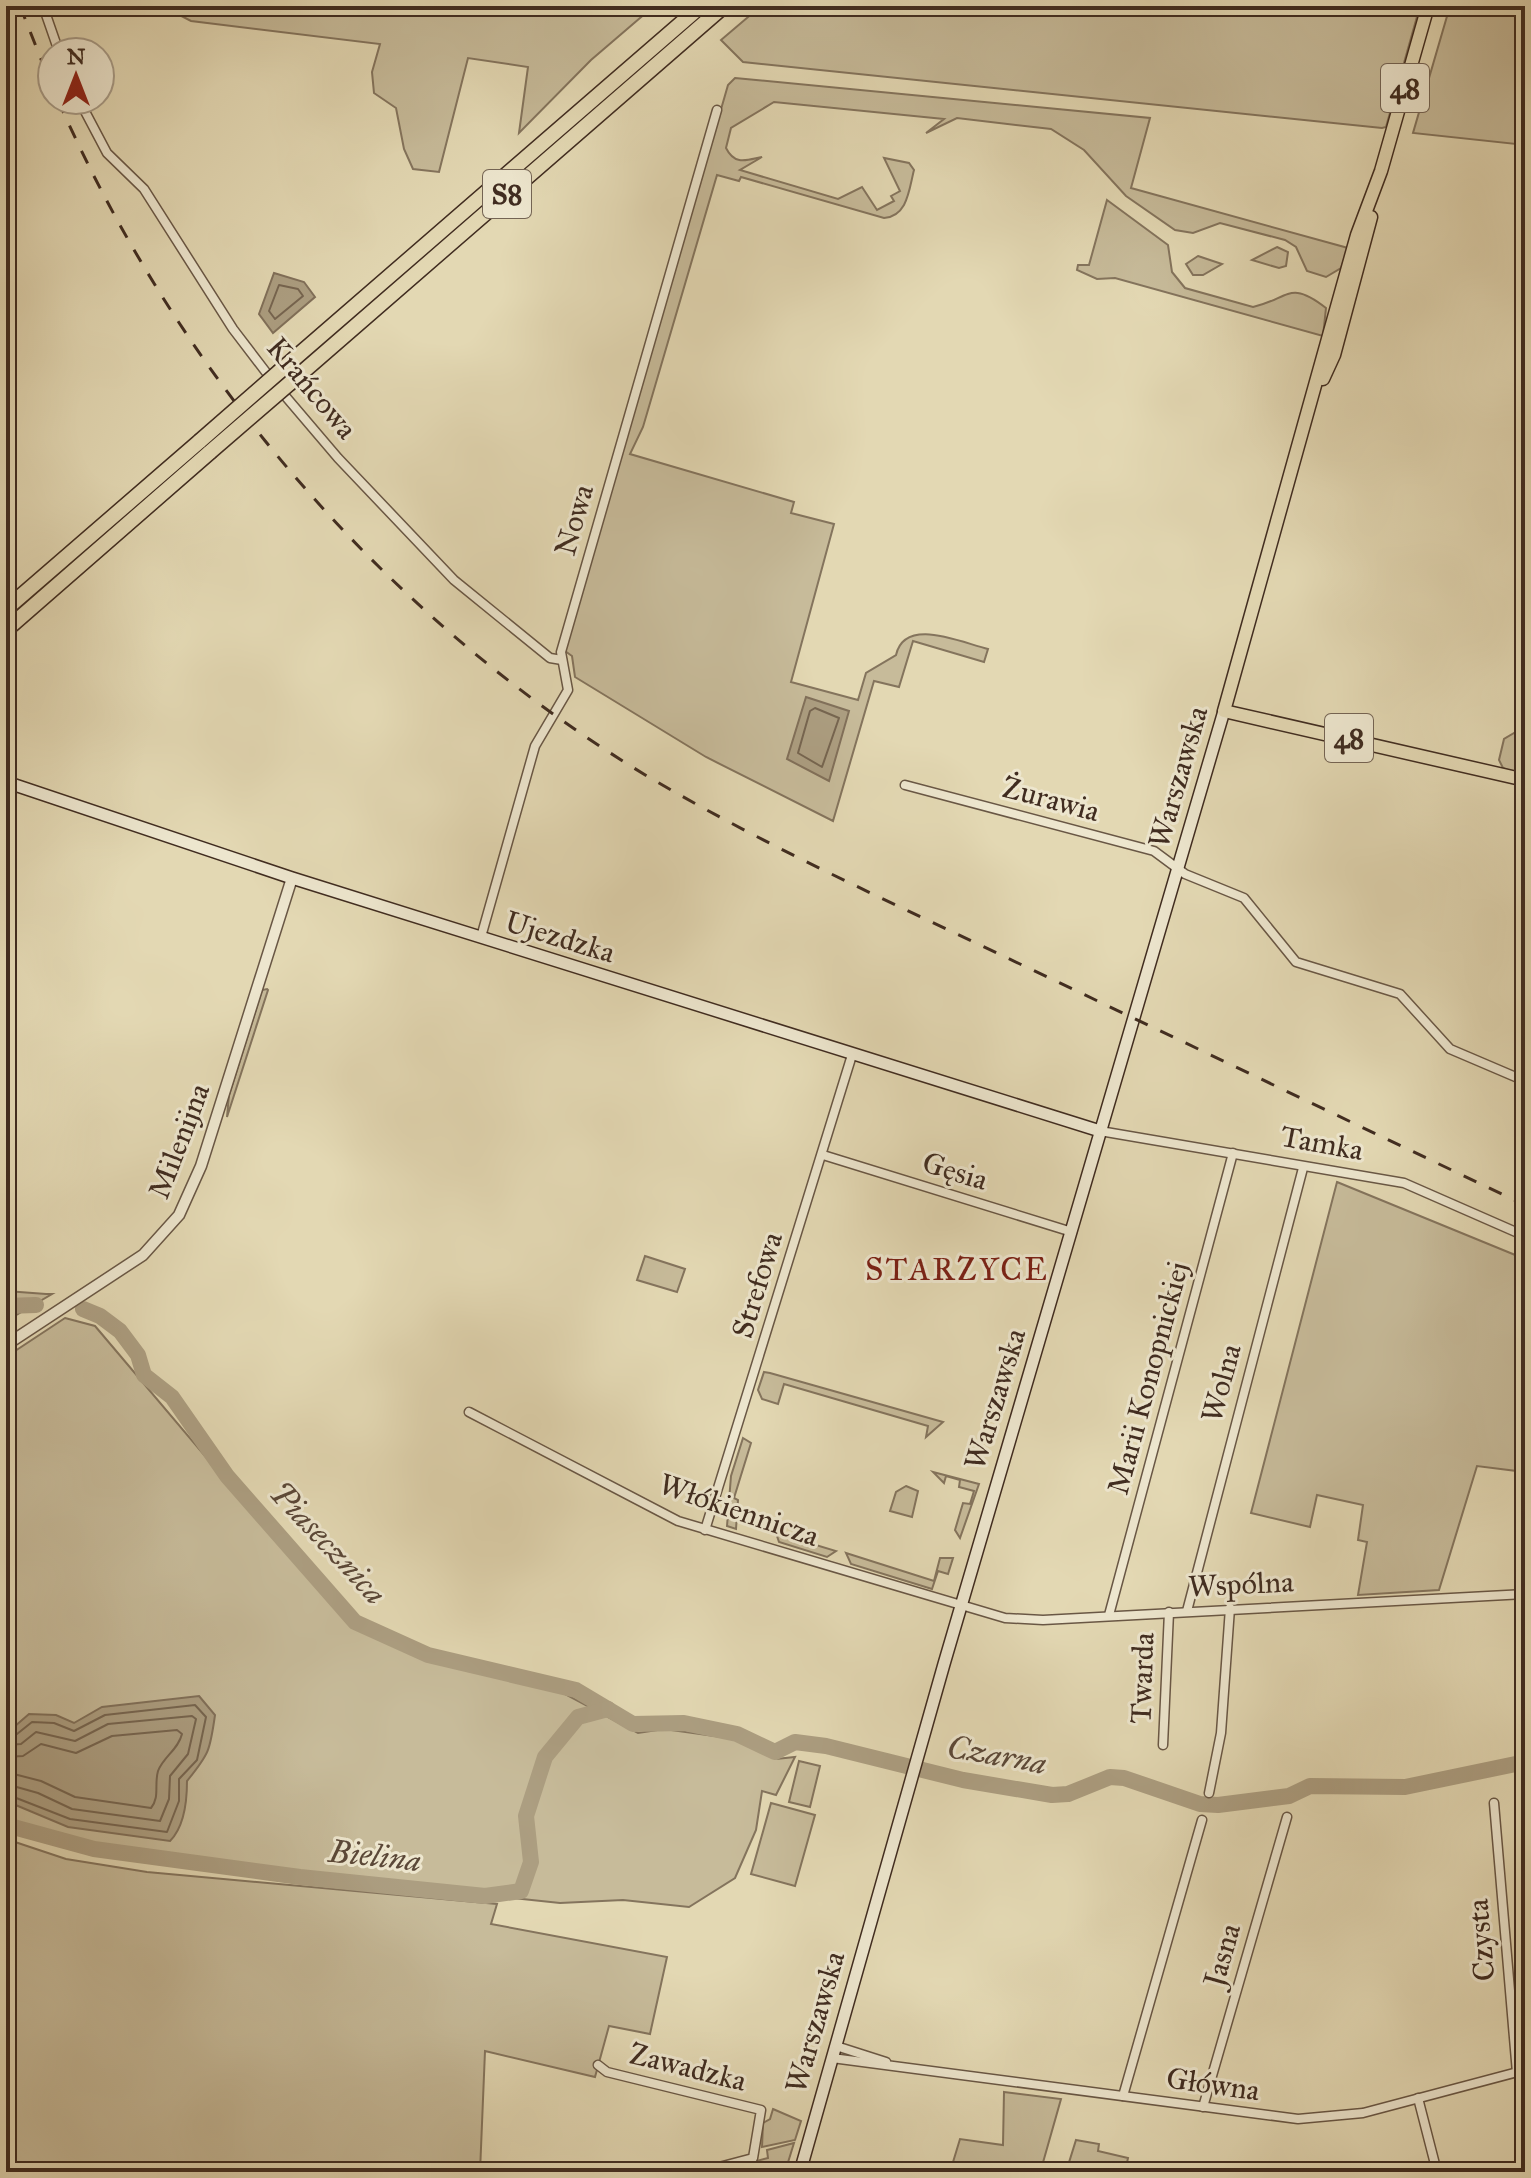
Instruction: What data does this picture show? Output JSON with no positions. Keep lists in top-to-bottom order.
{
  "streets": {
    "highway": ["S8"],
    "main road": ["48", "Warszawska", "Ujezdzka"],
    "street": [
      "Krańcowa",
      "Nowa",
      "Żurawia",
      "Milenijna",
      "Tamka",
      "Gęsia",
      "Strefowa",
      "Marii Konopnickiej",
      "Wolna",
      "Włókiennicza",
      "Wspólna",
      "Twarda",
      "Czysta",
      "Jasna",
      "Zawadzka",
      "Główna"
    ]
  },
  "crossings": [
    ["48", "Warszawska"],
    ["Krańcowa", "Nowa"],
    ["Nowa", "Ujezdzka"],
    ["Warszawska", "Żurawia"],
    ["Warszawska", "Ujezdzka"],
    ["Warszawska", "Tamka"],
    ["Warszawska", "Gęsia"],
    ["Warszawska", "Włókiennicza"],
    ["Warszawska", "Wspólna"],
    ["Warszawska", "Główna"],
    ["Ujezdzka", "Milenijna"],
    ["Ujezdzka", "Tamka"],
    ["Ujezdzka", "Strefowa"],
    ["Tamka", "Marii Konopnickiej"],
    ["Tamka", "Wolna"],
    ["Gęsia", "Strefowa"],
    ["Strefowa", "Włókiennicza"],
    ["Marii Konopnickiej", "Wspólna"],
    ["Wolna", "Wspólna"],
    ["Włókiennicza", "Wspólna"],
    ["Wspólna", "Twarda"],
    ["Czysta", "Główna"],
    ["Jasna", "Główna"]
  ],
  "districts": ["STARZYCE"],
  "water": ["Piasecznica", "Czarna", "Bielina"],
  "north": "top"
}
